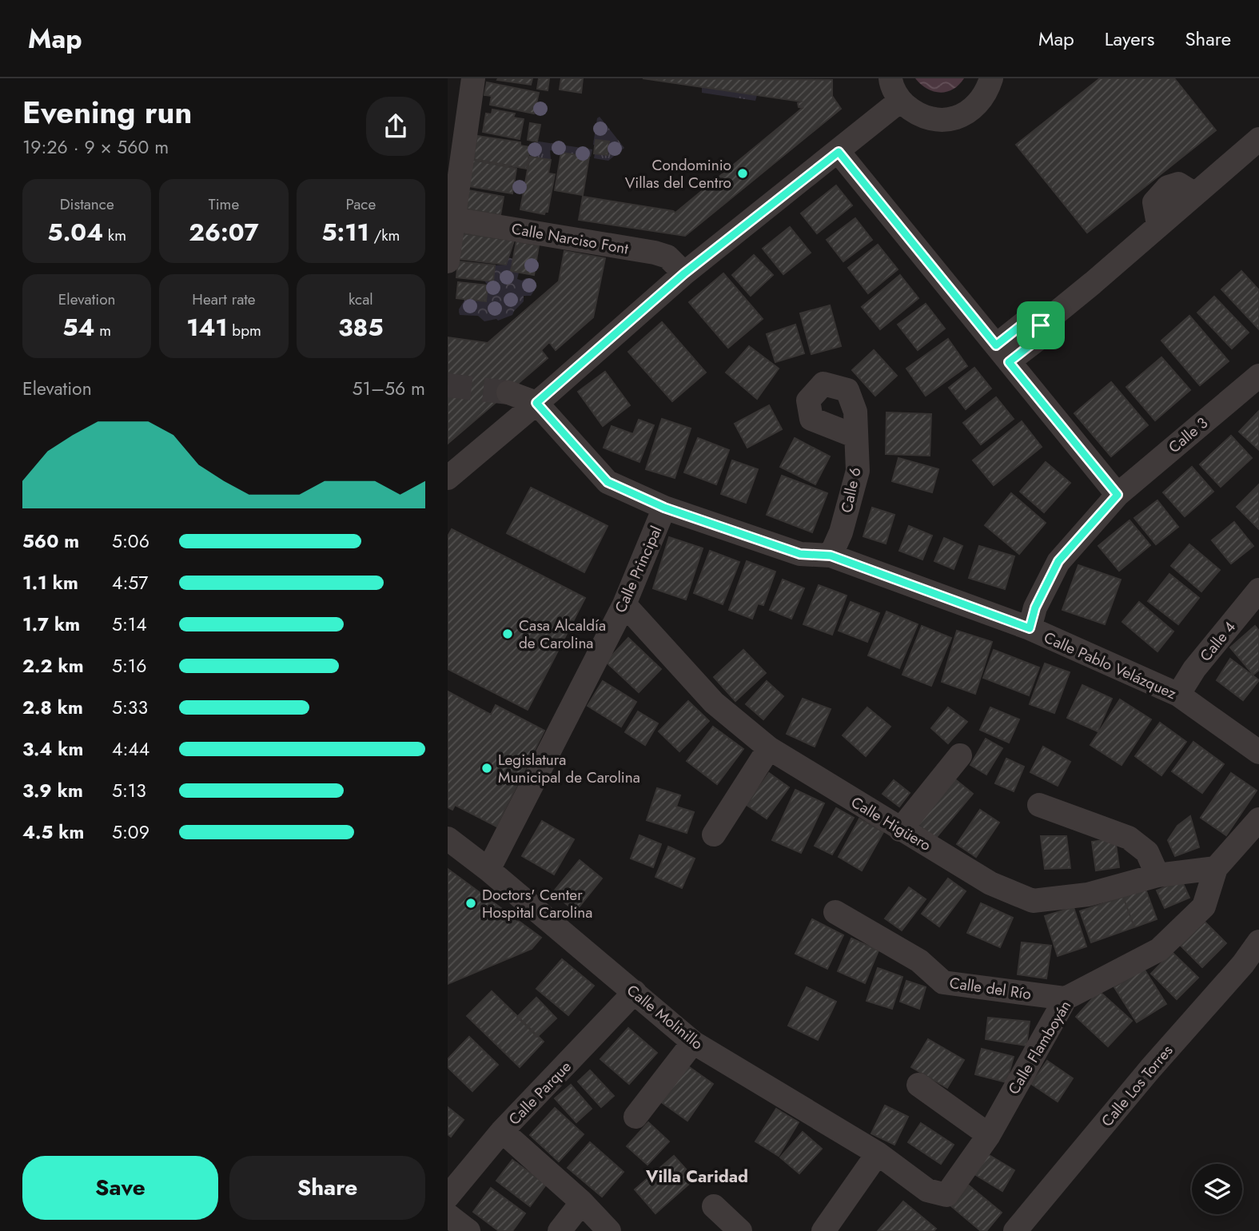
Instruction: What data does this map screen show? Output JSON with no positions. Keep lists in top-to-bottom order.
{
  "streets": {
    "street": [
      "Calle Narciso Font",
      "Calle 3",
      "Calle 6",
      "Calle Principal",
      "Calle 4",
      "Calle Pablo Velázquez",
      "Calle Higüero",
      "Calle del Río",
      "Calle Molinillo",
      "Calle Flamboyán",
      "Calle Los Torres",
      "Calle Parque"
    ]
  },
  "crossings": [
    ["Calle 3", "Calle Pablo Velázquez"],
    ["Calle 6", "Calle Pablo Velázquez"],
    ["Calle Principal", "Calle Pablo Velázquez"],
    ["Calle Principal", "Calle Higüero"],
    ["Calle Principal", "Calle Molinillo"],
    ["Calle 4", "Calle Pablo Velázquez"],
    ["Calle Higüero", "Calle Flamboyán"],
    ["Calle del Río", "Calle Flamboyán"],
    ["Calle Molinillo", "Calle Flamboyán"],
    ["Calle Molinillo", "Calle Parque"]
  ],
  "districts": ["Villa Caridad"],
  "places": [
    "Condominio Villas del Centro",
    "Casa Alcaldía de Carolina",
    "Legislatura Municipal de Carolina",
    "Doctors' Center Hospital Carolina"
  ],
  "page": {
    "header": "Map",
    "nav": ["Map", "Layers", "Share"],
    "heading": ["Evening run", "19:26 · 9 × 560 m"],
    "stats": [
      ["Distance", "5.04 km"],
      ["Time", "26:07"],
      ["Pace", "5:11 /km"],
      ["Elevation", "54 m"],
      ["Heart rate", "141 bpm"],
      ["kcal", "385"]
    ],
    "chart": ["Elevation", "51–56 m"],
    "list": [
      {
        "name": "560 m",
        "note": "5:06"
      },
      {
        "name": "1.1 km",
        "note": "4:57"
      },
      {
        "name": "1.7 km",
        "note": "5:14"
      },
      {
        "name": "2.2 km",
        "note": "5:16"
      },
      {
        "name": "2.8 km",
        "note": "5:33"
      },
      {
        "name": "3.4 km",
        "note": "4:44"
      },
      {
        "name": "3.9 km",
        "note": "5:13"
      },
      {
        "name": "4.5 km",
        "note": "5:09"
      }
    ],
    "buttons": ["Save", "Share"]
  }
}
